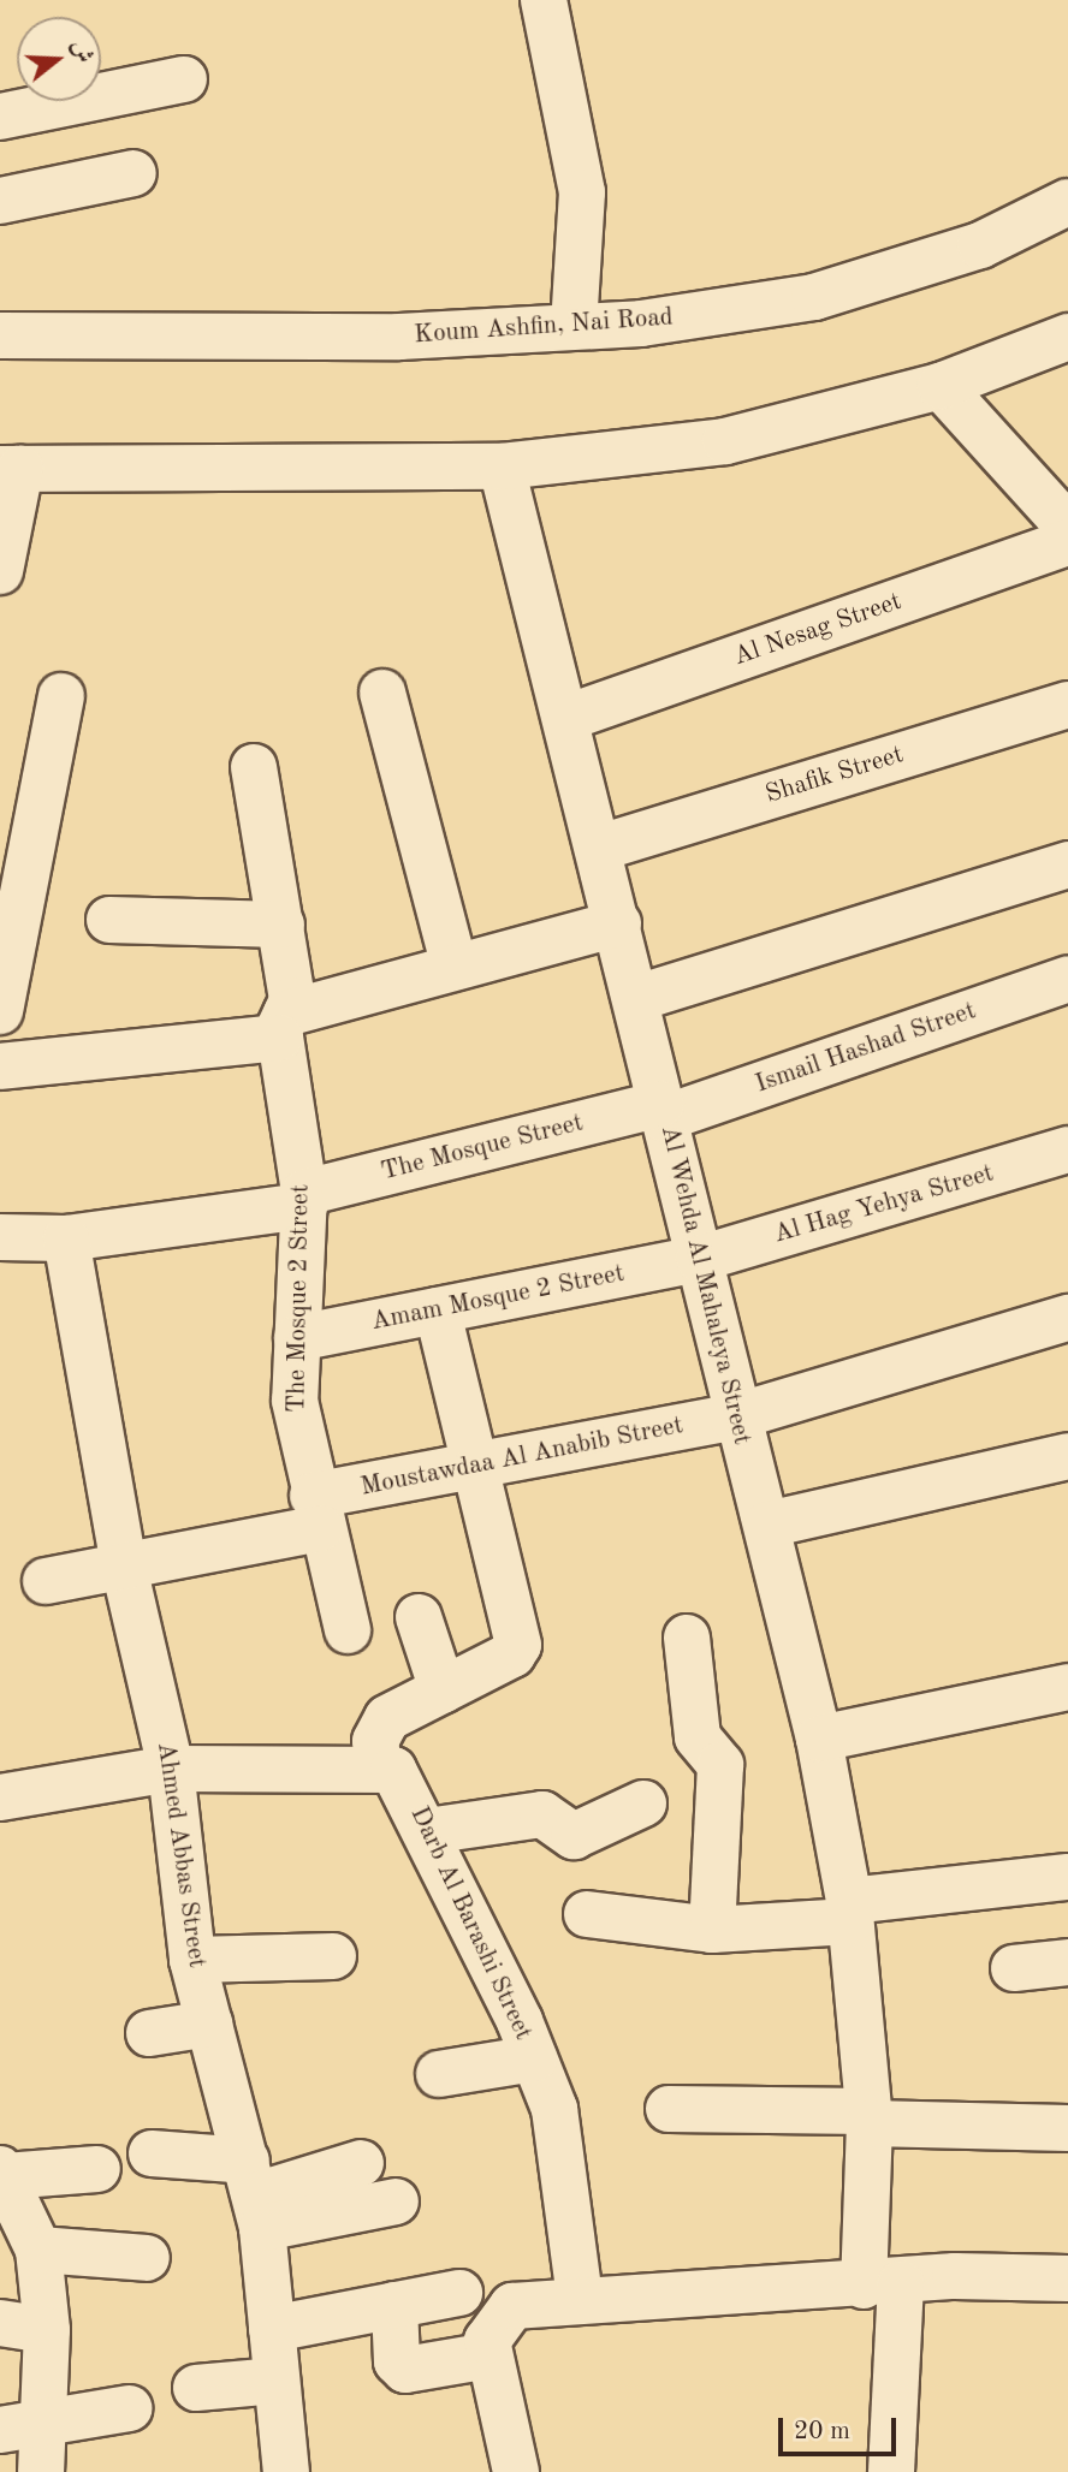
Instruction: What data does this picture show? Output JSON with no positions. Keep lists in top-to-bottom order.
{
  "streets": {
    "street": [
      "Koum Ashfin, Nai Road",
      "Al Nesag Street",
      "Shafik Street",
      "Ismail Hashad Street",
      "The Mosque Street",
      "Al Hag Yehya Street",
      "Al Wehda Al Mahaleya Street",
      "The Mosque 2 Street",
      "Amam Mosque 2 Street",
      "Moustawdaa Al Anabib Street",
      "Ahmed Abbas Street",
      "Darb Al Barashi Street"
    ]
  },
  "crossings": [
    ["Al Nesag Street", "Al Wehda Al Mahaleya Street"],
    ["Shafik Street", "Al Wehda Al Mahaleya Street"],
    ["Ismail Hashad Street", "The Mosque Street"],
    ["Ismail Hashad Street", "Al Wehda Al Mahaleya Street"],
    ["The Mosque Street", "Al Wehda Al Mahaleya Street"],
    ["The Mosque Street", "The Mosque 2 Street"],
    ["The Mosque Street", "Ahmed Abbas Street"],
    ["Al Hag Yehya Street", "Al Wehda Al Mahaleya Street"],
    ["Al Hag Yehya Street", "Amam Mosque 2 Street"],
    ["Al Wehda Al Mahaleya Street", "Amam Mosque 2 Street"],
    ["Al Wehda Al Mahaleya Street", "Moustawdaa Al Anabib Street"],
    ["The Mosque 2 Street", "Amam Mosque 2 Street"],
    ["The Mosque 2 Street", "Moustawdaa Al Anabib Street"],
    ["Moustawdaa Al Anabib Street", "Ahmed Abbas Street"]
  ],
  "scale_bar": "20 m",
  "north": "right"
}
